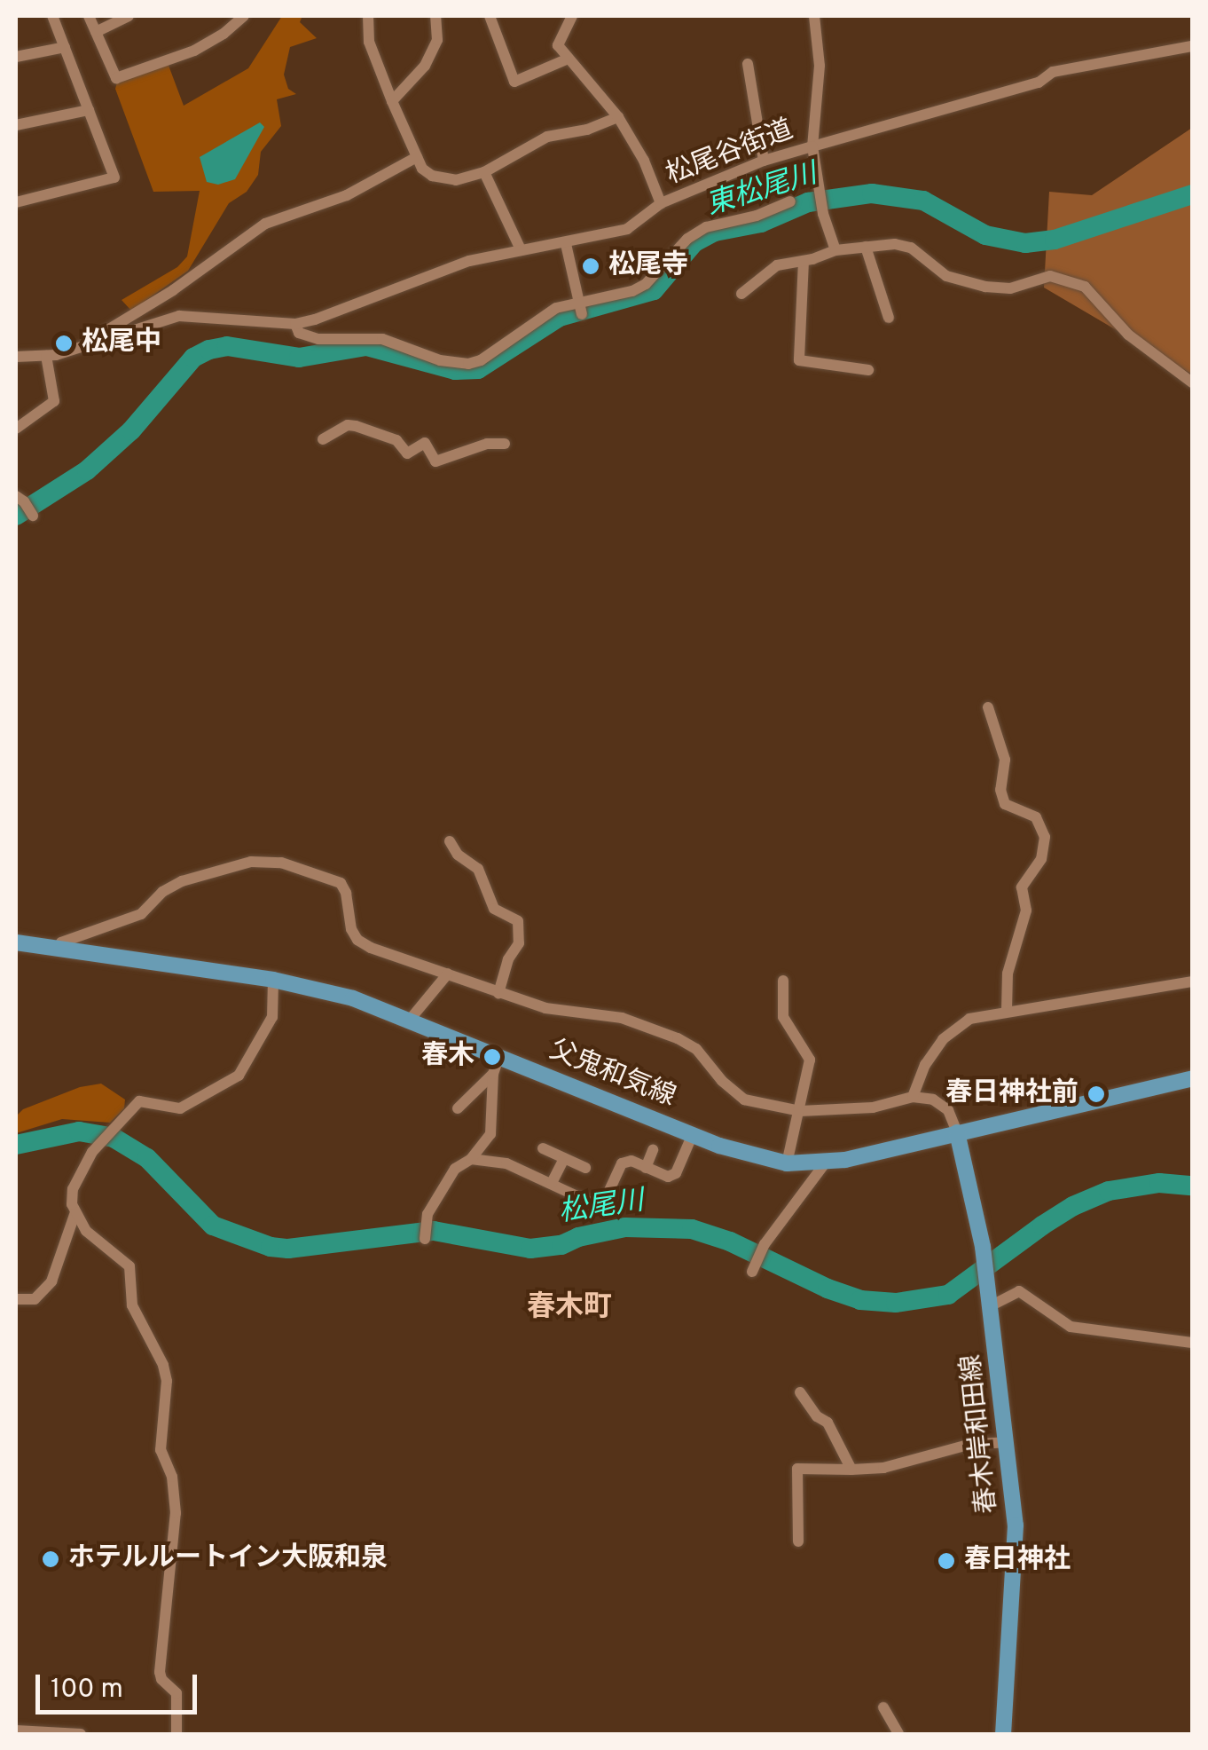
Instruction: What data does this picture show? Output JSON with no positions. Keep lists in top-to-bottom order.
{
  "streets": {
    "main road": ["父鬼和気線", "春木岸和田線"],
    "street": ["松尾谷街道"]
  },
  "crossings": [
    ["父鬼和気線", "春木岸和田線"]
  ],
  "districts": ["春木町"],
  "water": ["東松尾川", "松尾川"],
  "places": [
    "松尾寺",
    "松尾中",
    "春木",
    "春日神社前",
    "ホテルルートイン大阪和泉",
    "春日神社"
  ],
  "scale_bar": "100 m"
}
